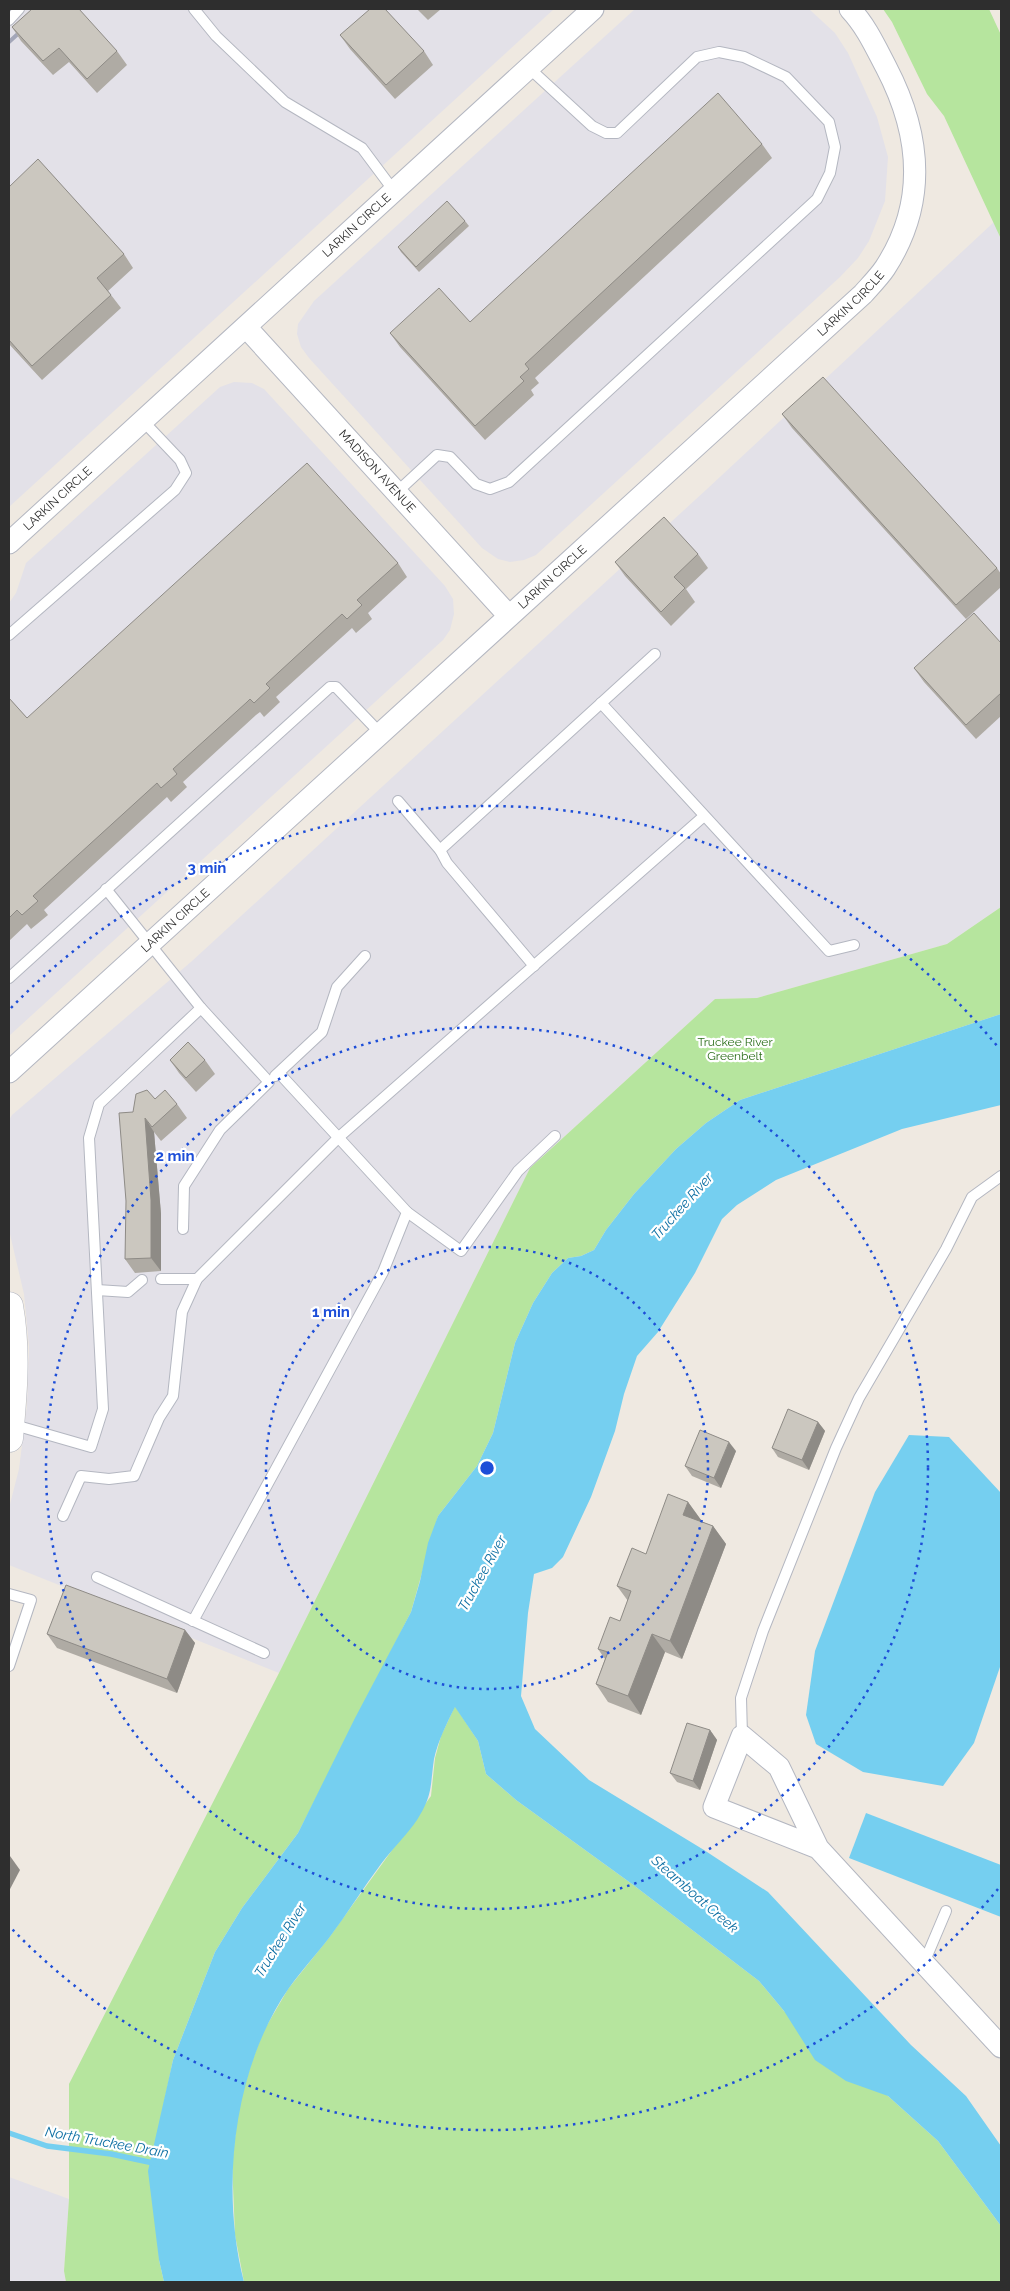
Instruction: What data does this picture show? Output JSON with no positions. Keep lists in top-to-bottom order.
{
  "streets": {
    "street": ["LARKIN CIRCLE", "MADISON AVENUE"]
  },
  "crossings": [
    ["LARKIN CIRCLE", "MADISON AVENUE"]
  ],
  "water": ["Truckee River", "Steamboat Creek", "North Truckee Drain"],
  "parks": ["Truckee River Greenbelt"],
  "rings": ["3 min", "2 min", "1 min"]
}
